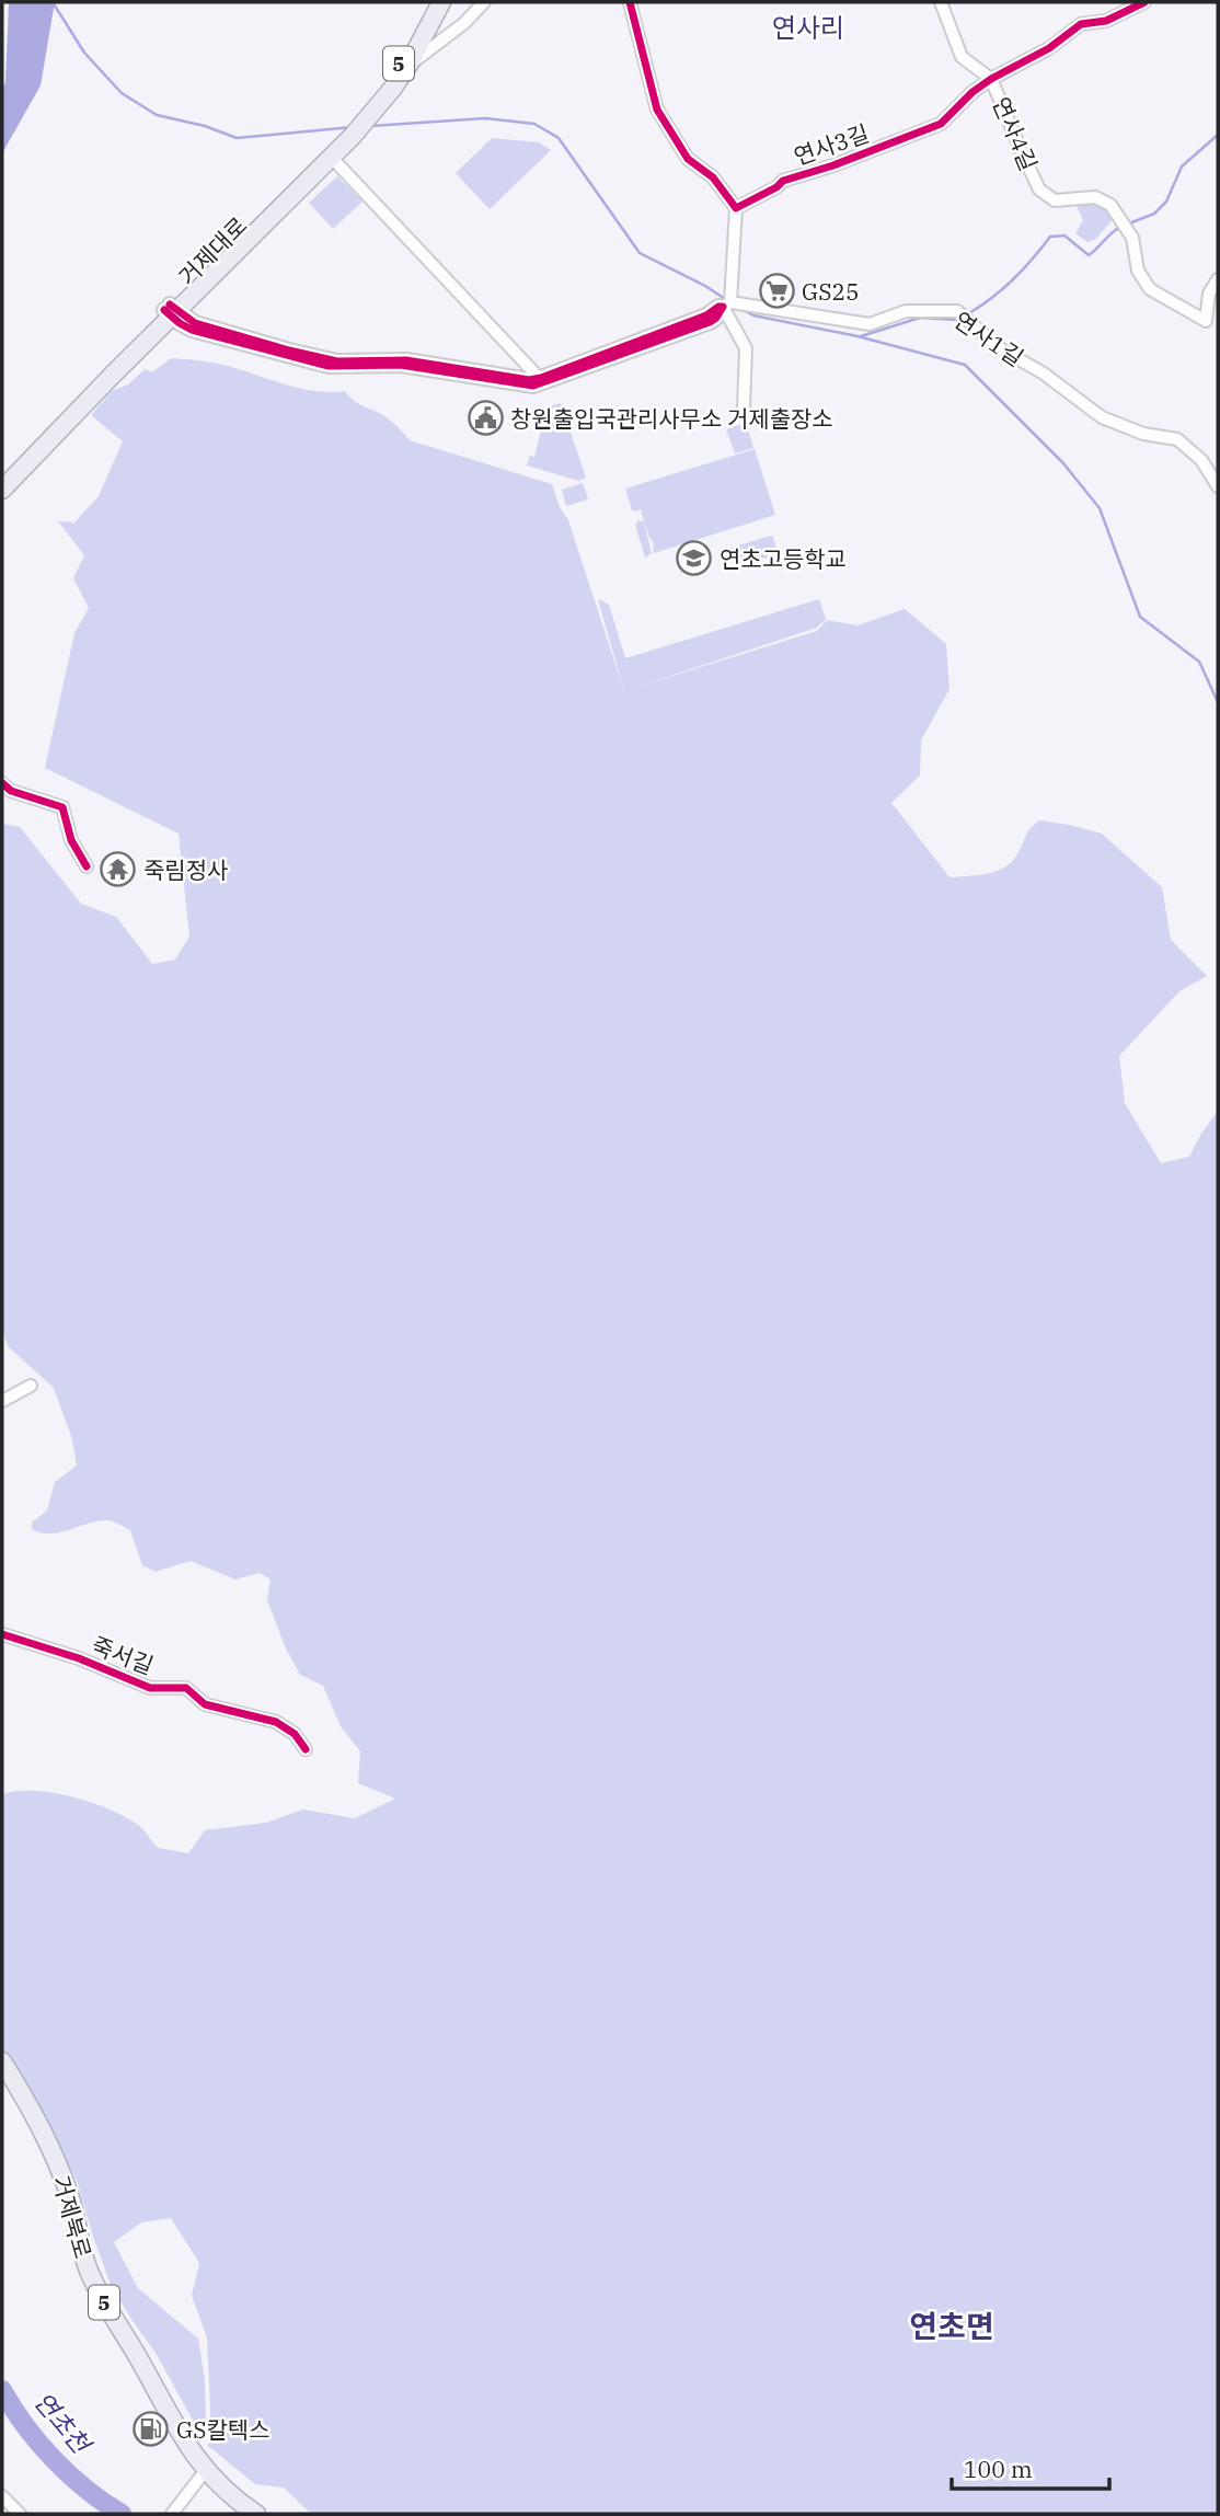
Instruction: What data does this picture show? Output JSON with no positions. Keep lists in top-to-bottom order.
{
  "streets": {
    "main road": ["5", "거제대로", "거제북로"],
    "street": [
      "연사4길",
      "연사3길",
      "연사1길",
      "죽서길"
    ]
  },
  "crossings": [
    ["연사4길", "연사3길"]
  ],
  "districts": ["연사리", "연초면"],
  "water": ["연초천"],
  "places": {
    "supermarket": ["GS25"],
    "public building": ["창원출입국관리사무소 거제출장소"],
    "school or university": ["연초고등학교"],
    "temple": ["죽림정사"],
    "fuel station": ["GS칼텍스"]
  },
  "scale_bar": "100 m"
}
